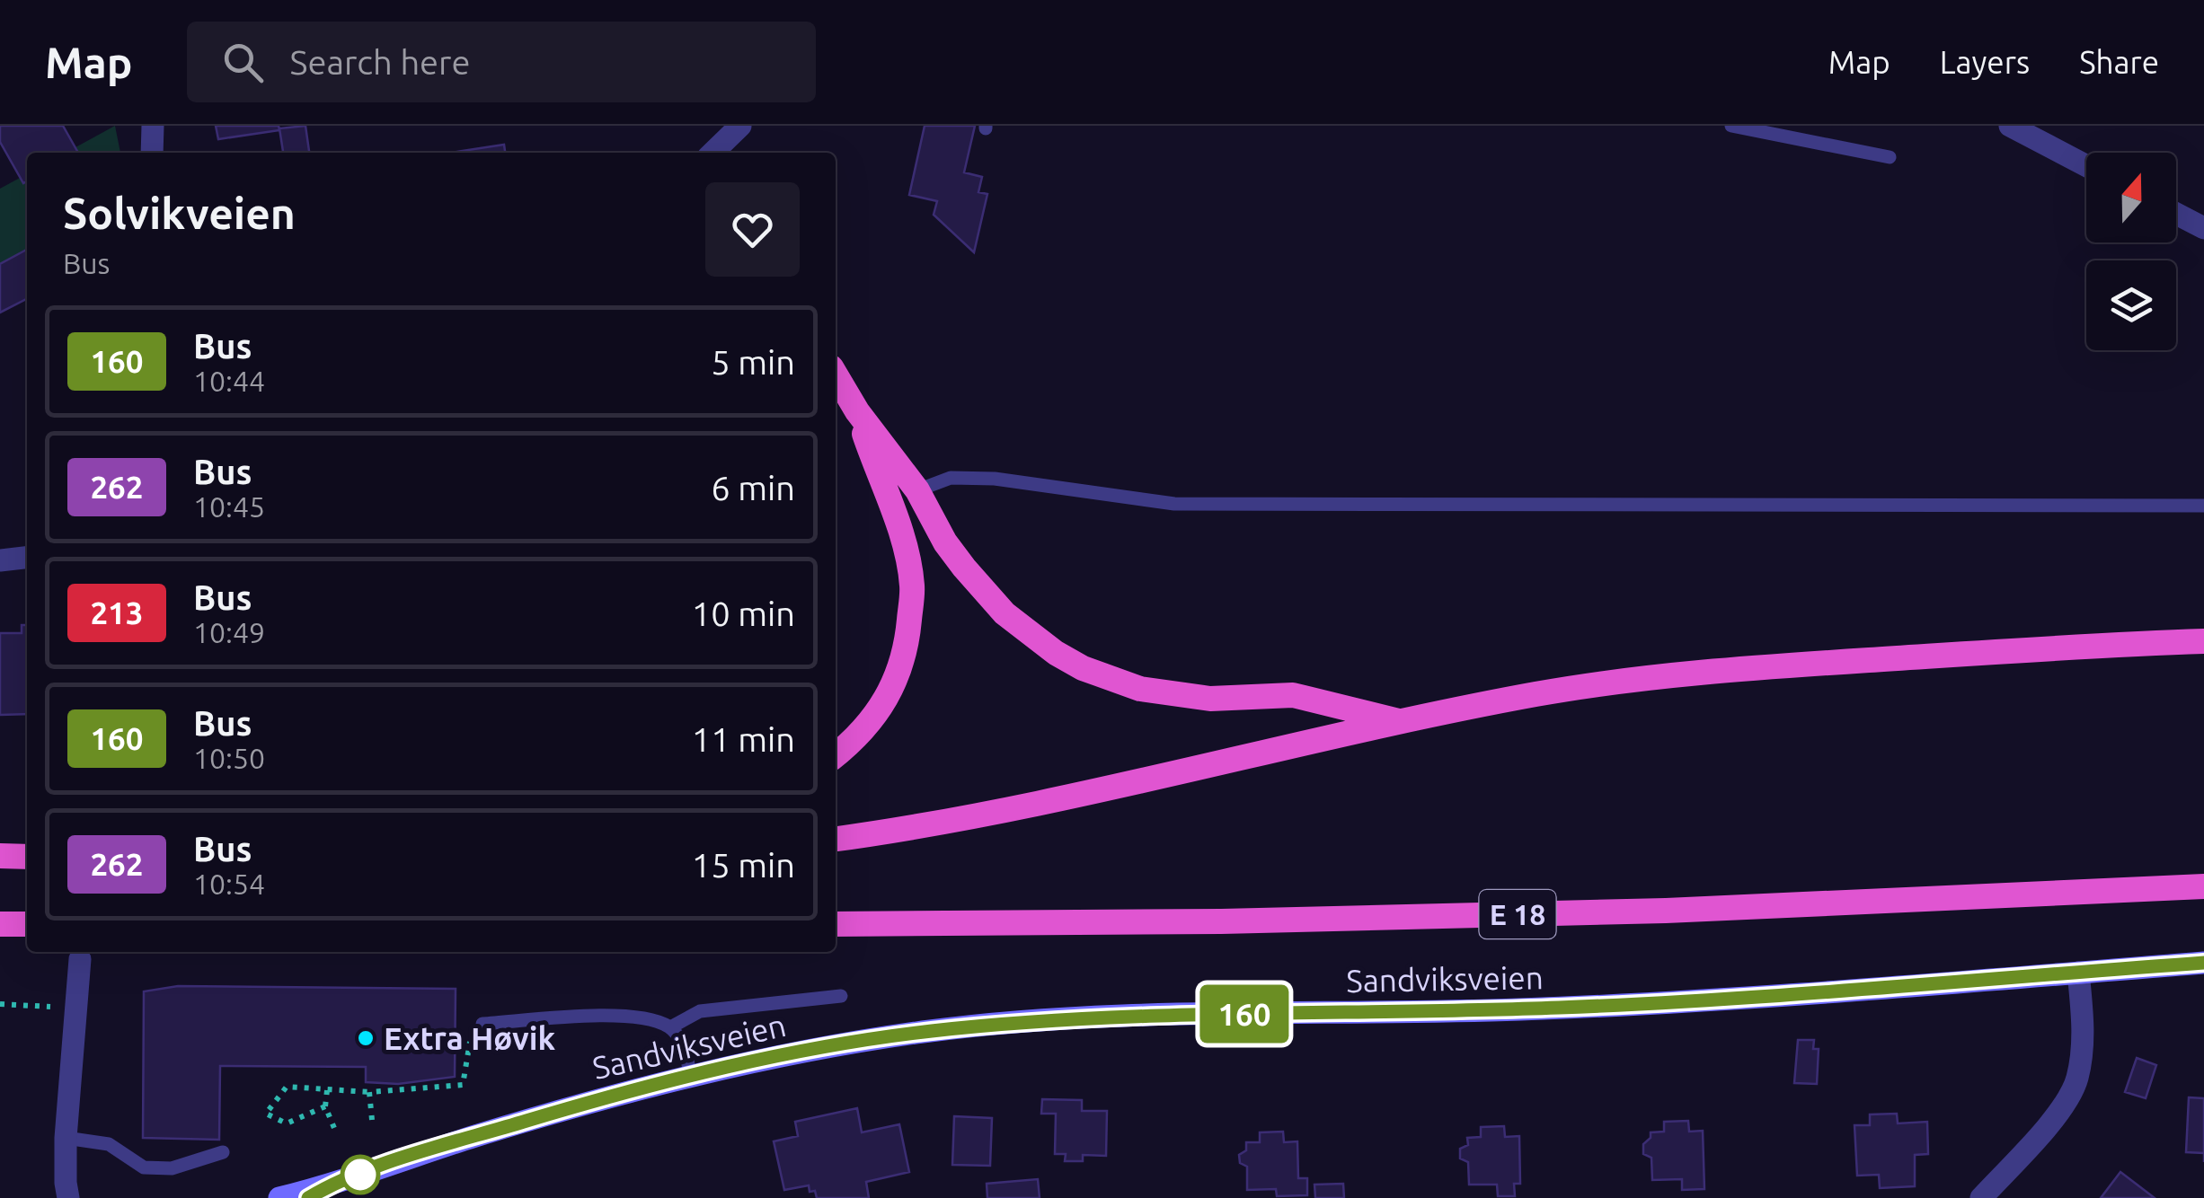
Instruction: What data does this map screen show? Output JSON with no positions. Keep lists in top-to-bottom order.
{
  "streets": {
    "highway": ["E 18"],
    "main road": ["Sandviksveien"]
  },
  "places": ["Extra Høvik"],
  "lines": ["bus line 160"],
  "north": "top",
  "page": {
    "header": "Map",
    "search": "Search here",
    "nav": ["Map", "Layers", "Share"],
    "on_map": "160",
    "heading": ["Solvikveien", "Bus"],
    "list": [
      {
        "mark": "160",
        "name": "Bus",
        "note": "10:44",
        "value": "5 min"
      },
      {
        "mark": "262",
        "name": "Bus",
        "note": "10:45",
        "value": "6 min"
      },
      {
        "mark": "213",
        "name": "Bus",
        "note": "10:49",
        "value": "10 min"
      },
      {
        "mark": "160",
        "name": "Bus",
        "note": "10:50",
        "value": "11 min"
      },
      {
        "mark": "262",
        "name": "Bus",
        "note": "10:54",
        "value": "15 min"
      }
    ]
  }
}
